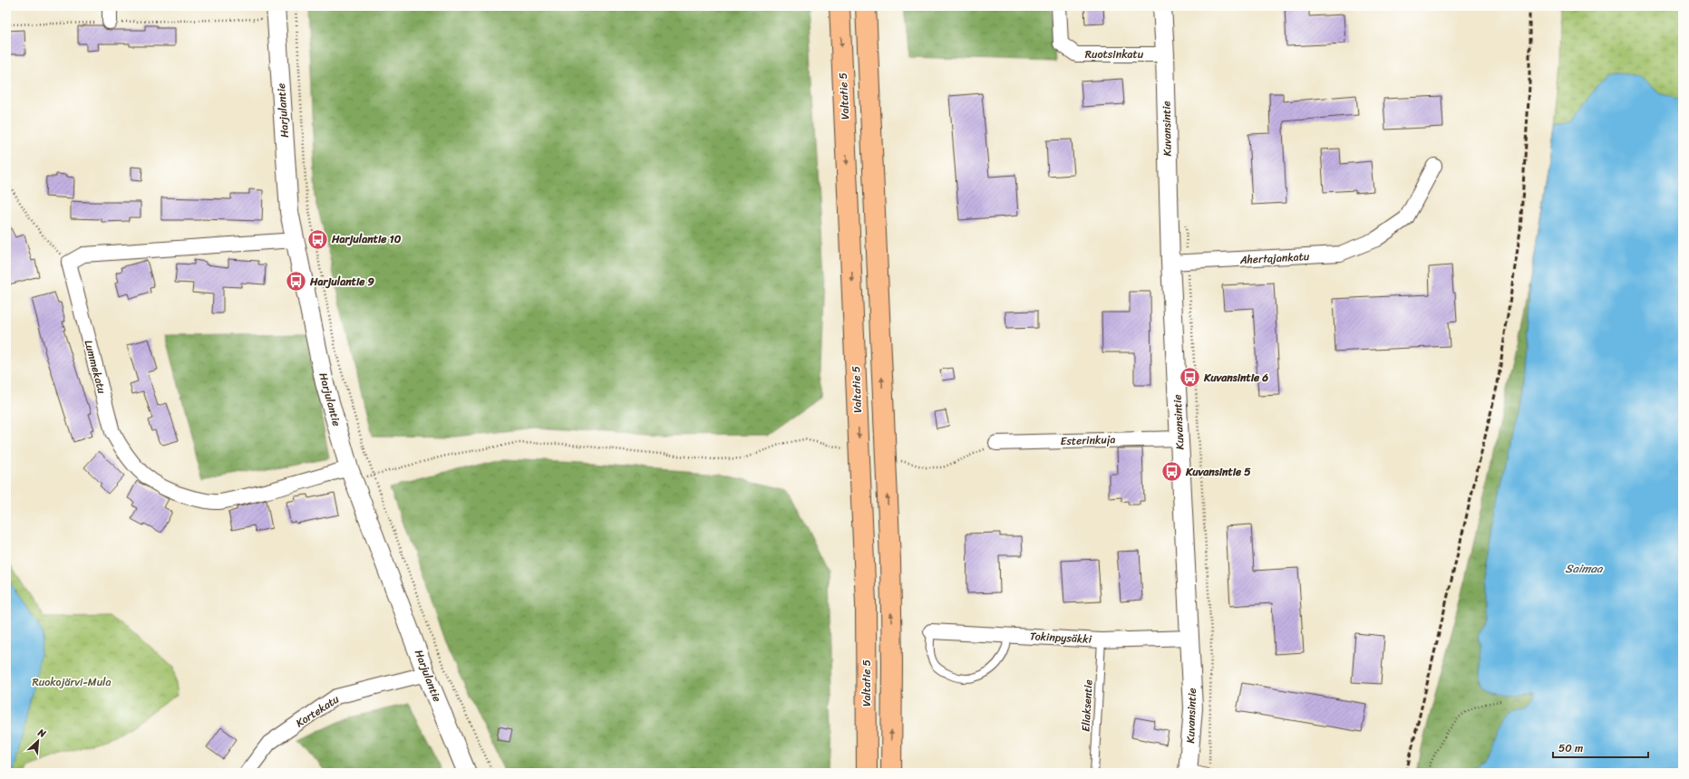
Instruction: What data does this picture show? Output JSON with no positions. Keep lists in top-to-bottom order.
{
  "streets": {
    "highway": ["Valtatie 5"],
    "street": [
      "Ruotsinkatu",
      "Harjulantie",
      "Kuvansintie",
      "Ahertajankatu",
      "Lummekatu",
      "Esterinkuja",
      "Tokinpysäkki",
      "Kortekatu"
    ],
    "lane": ["Eliaksentie"]
  },
  "crossings": [
    ["Ruotsinkatu", "Kuvansintie"],
    ["Harjulantie", "Lummekatu"],
    ["Harjulantie", "Kortekatu"],
    ["Kuvansintie", "Ahertajankatu"],
    ["Kuvansintie", "Esterinkuja"],
    ["Kuvansintie", "Tokinpysäkki"],
    ["Tokinpysäkki", "Eliaksentie"]
  ],
  "water": ["Saimaa"],
  "parks": ["Ruokojärvi-Mula"],
  "places": {
    "bus stop": [
      "Harjulantie 10",
      "Harjulantie 9",
      "Kuvansintie 6",
      "Kuvansintie 5"
    ]
  },
  "scale_bar": "50 m",
  "north": "top right"
}
